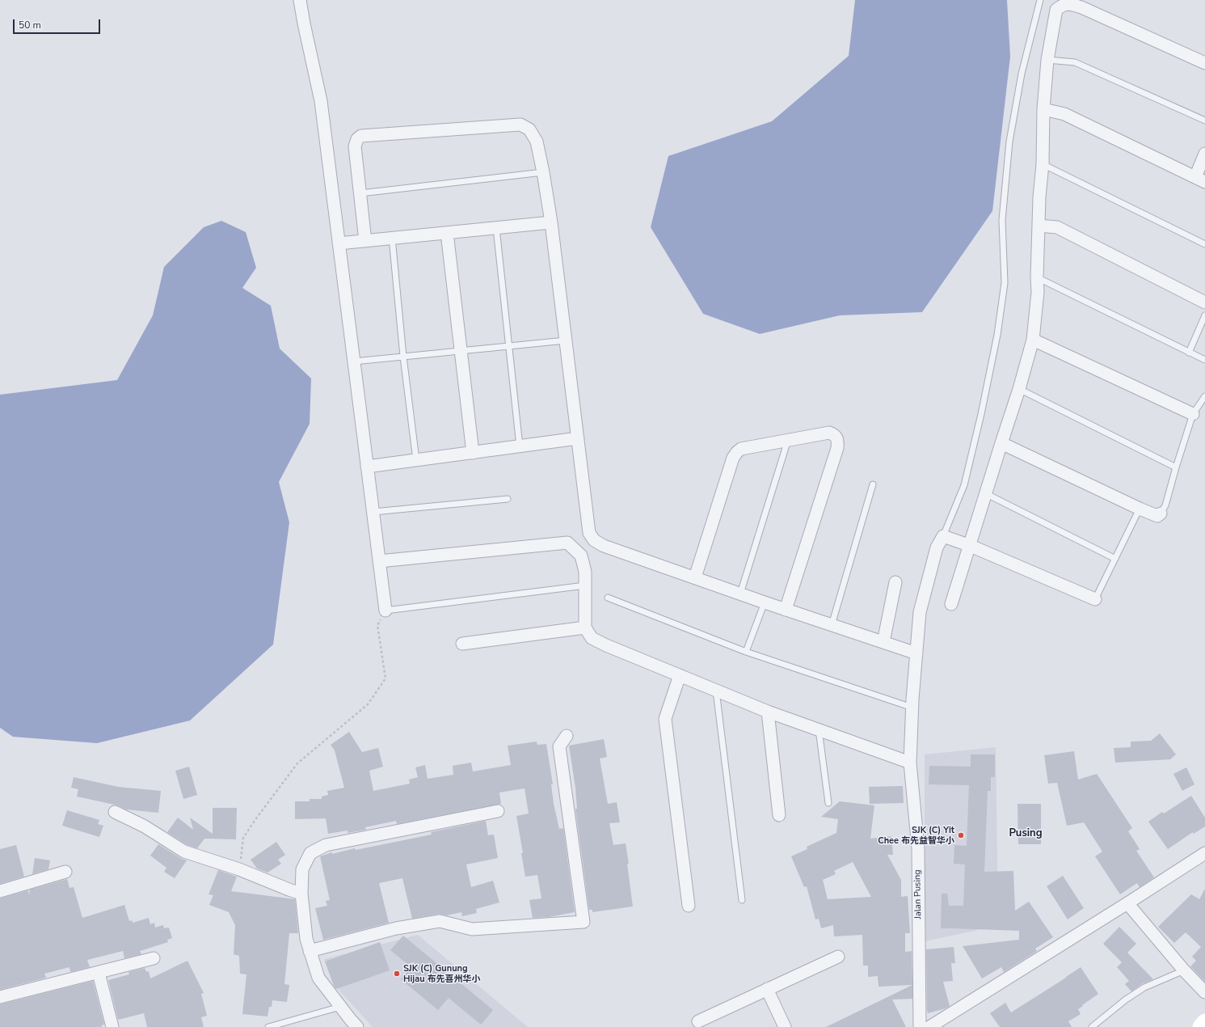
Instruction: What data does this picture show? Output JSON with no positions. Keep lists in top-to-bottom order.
{
  "streets": {
    "street": ["Jalan Pusing"]
  },
  "districts": ["Pusing"],
  "places": ["SJK (C) Yit Chee 布先益智华小", "SJK (C) Gunung Hijau 布先喜州华小"],
  "scale_bar": "50 m"
}
